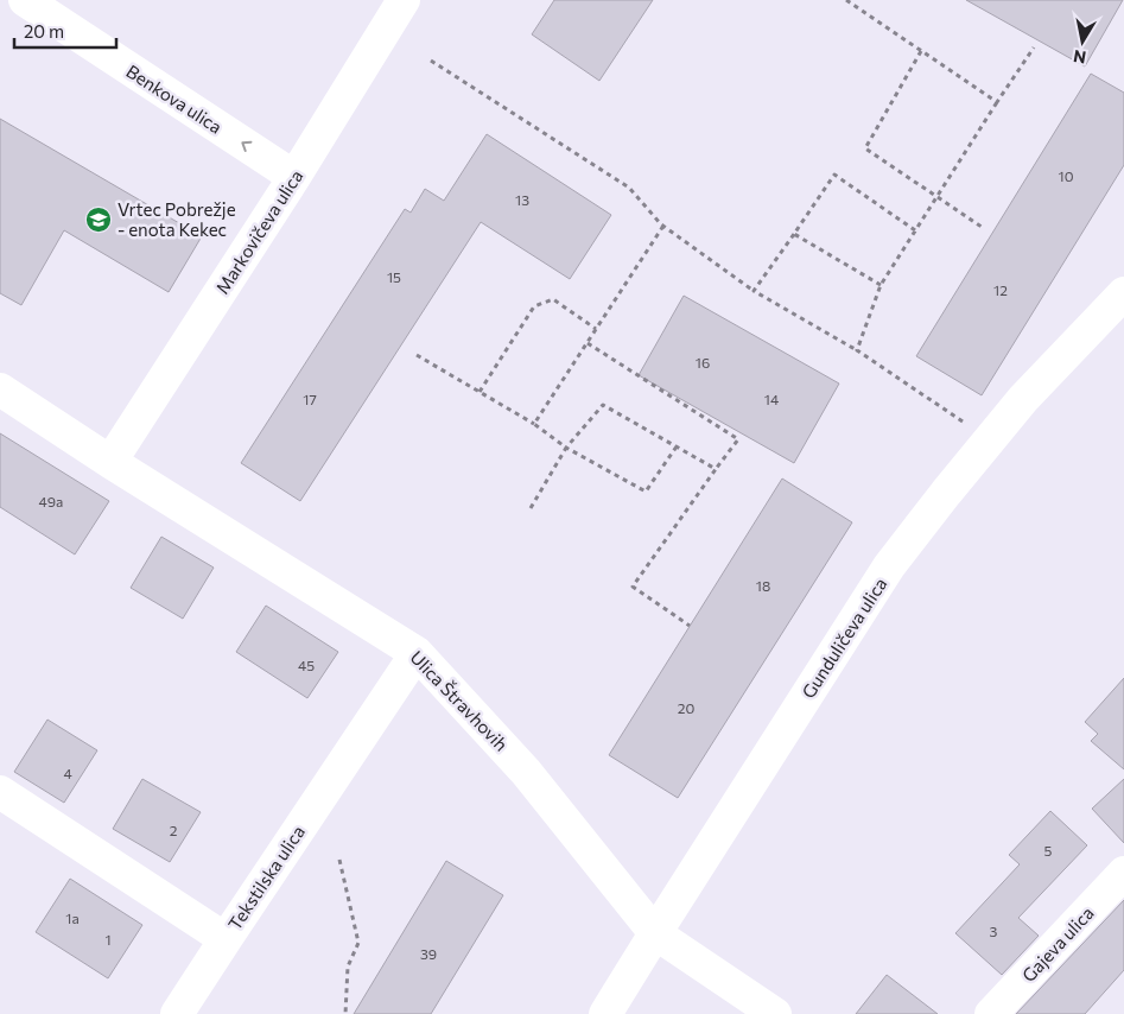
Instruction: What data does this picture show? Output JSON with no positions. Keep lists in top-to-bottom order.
{
  "streets": {
    "street": [
      "Benkova ulica",
      "Markovičeva ulica",
      "Gunduličeva ulica",
      "Ulica Štravhovih",
      "Tekstilska ulica",
      "Gajeva ulica"
    ]
  },
  "crossings": [
    ["Benkova ulica", "Markovičeva ulica"],
    ["Markovičeva ulica", "Ulica Štravhovih"],
    ["Gunduličeva ulica", "Ulica Štravhovih"],
    ["Ulica Štravhovih", "Tekstilska ulica"]
  ],
  "one_way": ["Benkova ulica"],
  "places": {
    "school or university": ["Vrtec Pobrežje - enota Kekec"]
  },
  "house_numbers": [
    "10",
    "13",
    "15",
    "12",
    "16",
    "17",
    "14",
    "49a",
    "18",
    "45",
    "20",
    "4",
    "2",
    "5",
    "1a",
    "3",
    "1",
    "39"
  ],
  "scale_bar": "20 m",
  "north": "bottom"
}
